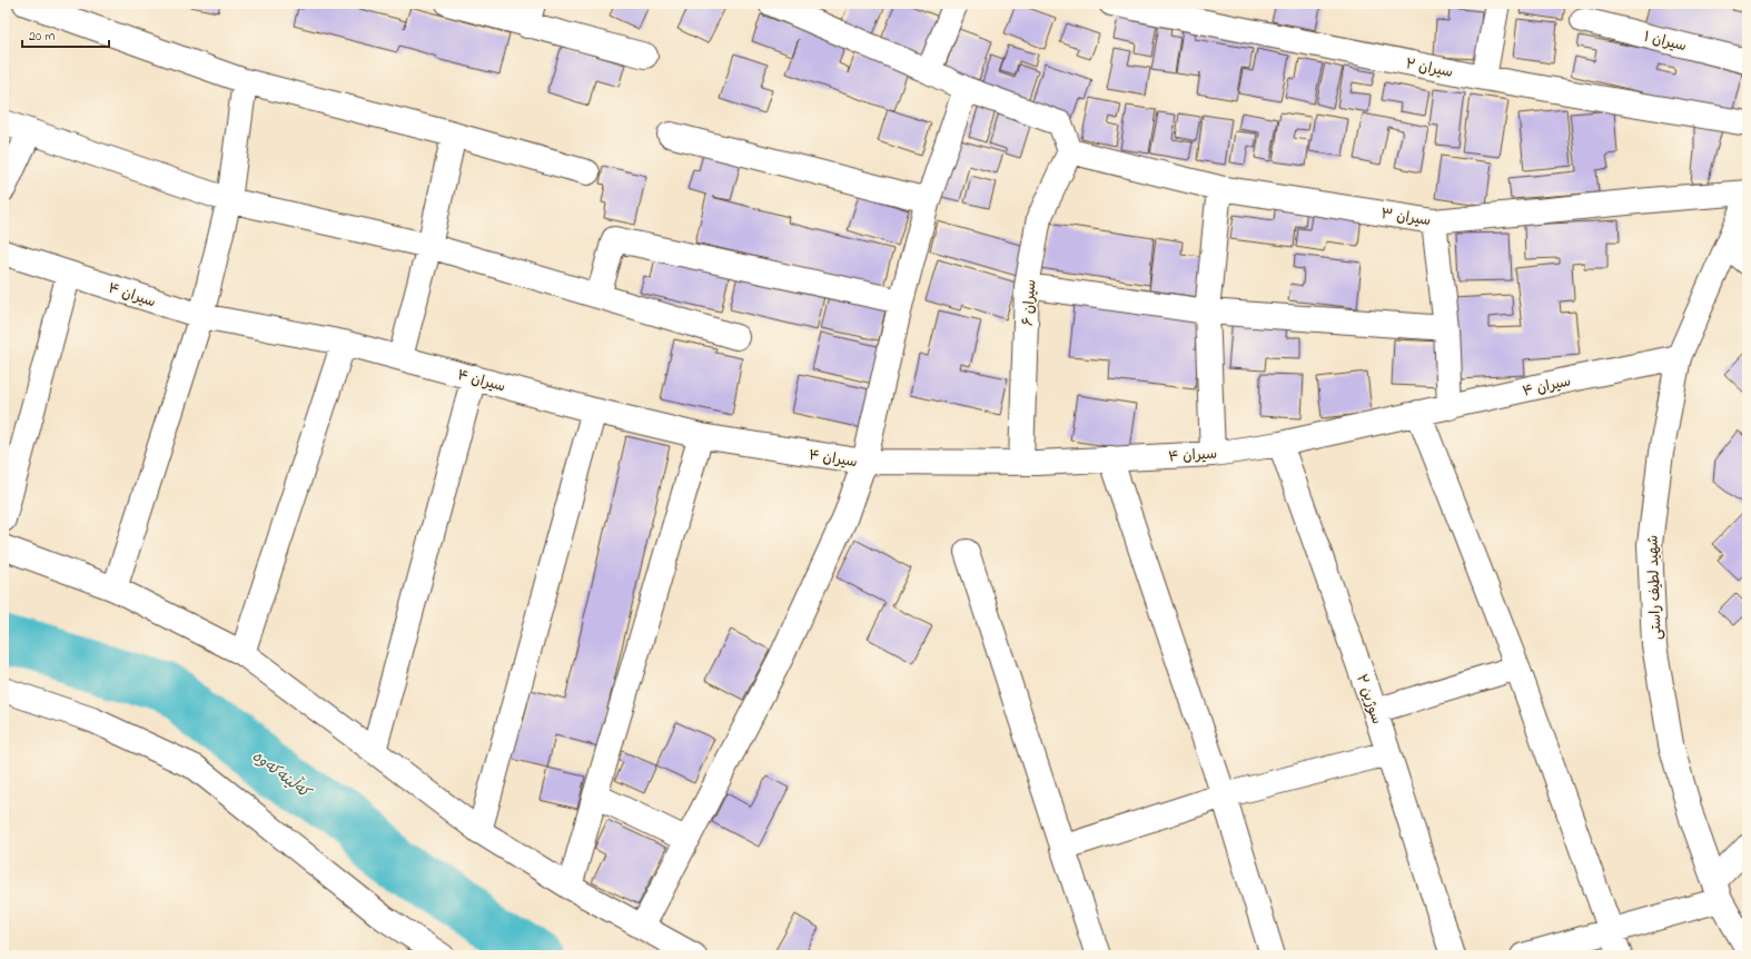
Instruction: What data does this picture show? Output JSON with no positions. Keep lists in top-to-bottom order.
{
  "streets": {
    "street": [
      "سیران ۱",
      "سیران ۲",
      "سیران ۳",
      "سیران ۴",
      "سیران ۶",
      "شهید لطیف راستی",
      "سوژین ۲"
    ]
  },
  "crossings": [
    ["سیران ۳", "سیران ۶"],
    ["سیران ۴", "سیران ۶"],
    ["سیران ۴", "شهید لطیف راستی"],
    ["سیران ۴", "سوژین ۲"]
  ],
  "water": ["کەڵینەکەوە"],
  "scale_bar": "20 m"
}
